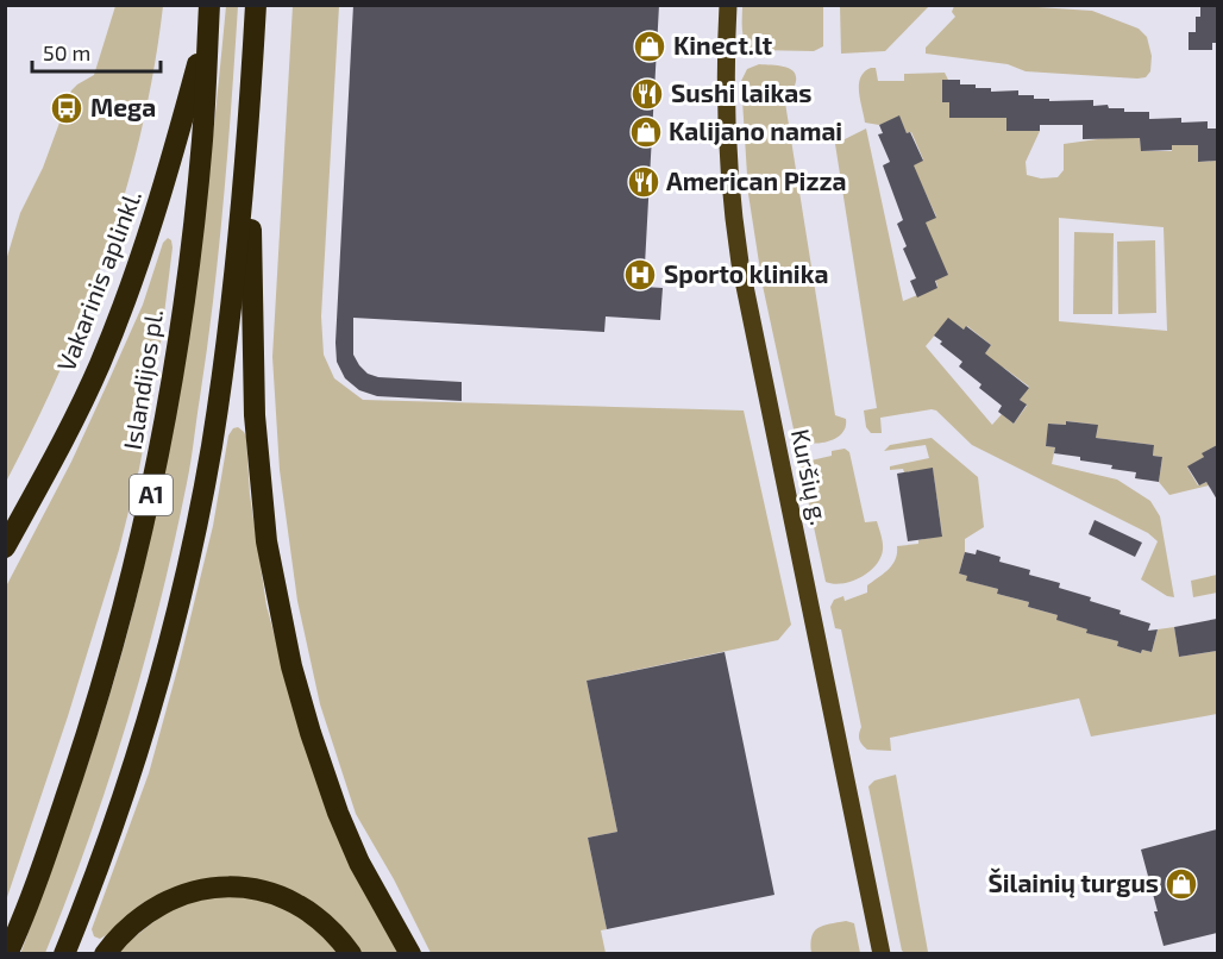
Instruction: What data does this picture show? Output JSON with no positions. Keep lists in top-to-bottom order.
{
  "streets": {
    "highway": ["Vakarinis aplinkl.", "Islandijos pl.", "A1"],
    "main road": ["Kuršių g."]
  },
  "crossings": [
    ["Vakarinis aplinkl.", "Islandijos pl."]
  ],
  "places": {
    "shop": ["Kinect.lt", "Kalijano namai", "Šilainių turgus"],
    "restaurant": ["Sushi laikas", "American Pizza"],
    "bus stop": ["Mega"],
    "hospital": ["Sporto klinika"]
  },
  "scale_bar": "50 m"
}
